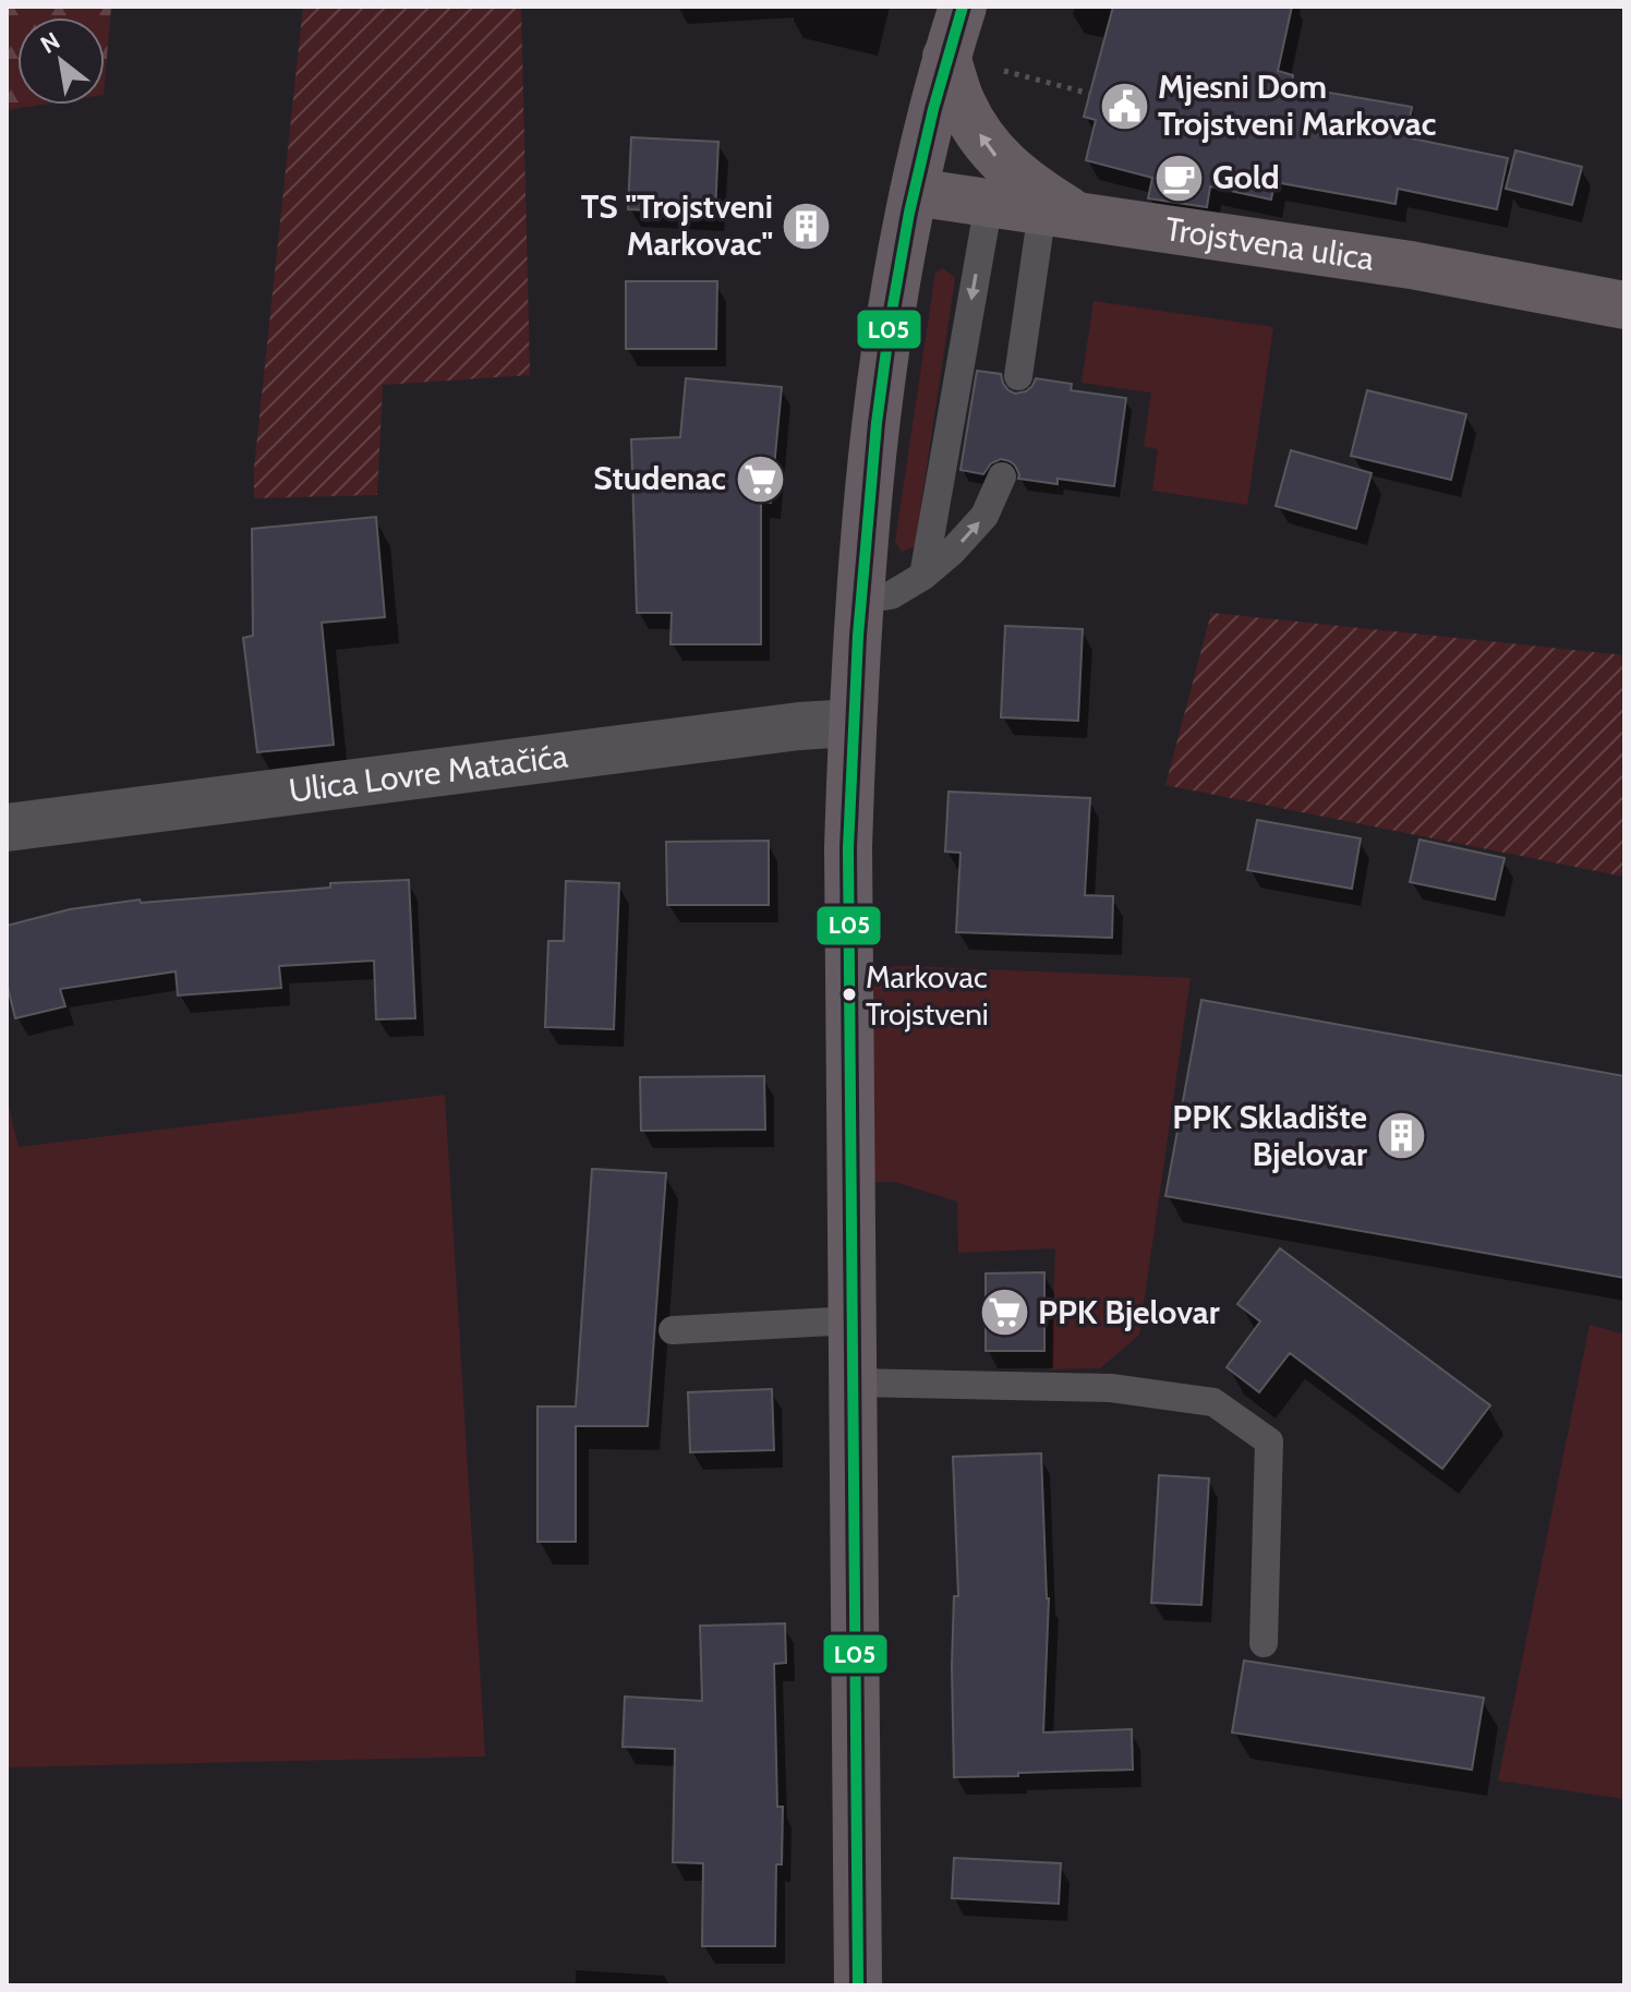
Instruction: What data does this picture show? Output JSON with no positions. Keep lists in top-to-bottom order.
{
  "streets": {
    "main road": ["Trojstvena ulica", "Ulica Lovre Matačića"]
  },
  "places": {
    "public building": ["Mjesni Dom Trojstveni Markovac"],
    "cafe": ["Gold"],
    "building": ["TS \"Trojstveni Markovac\"", "PPK Skladište Bjelovar"],
    "supermarket": ["Studenac", "PPK Bjelovar"],
    "other": ["Markovac Trojstveni"]
  },
  "lines": ["transit line L05"],
  "north": "top left"
}
